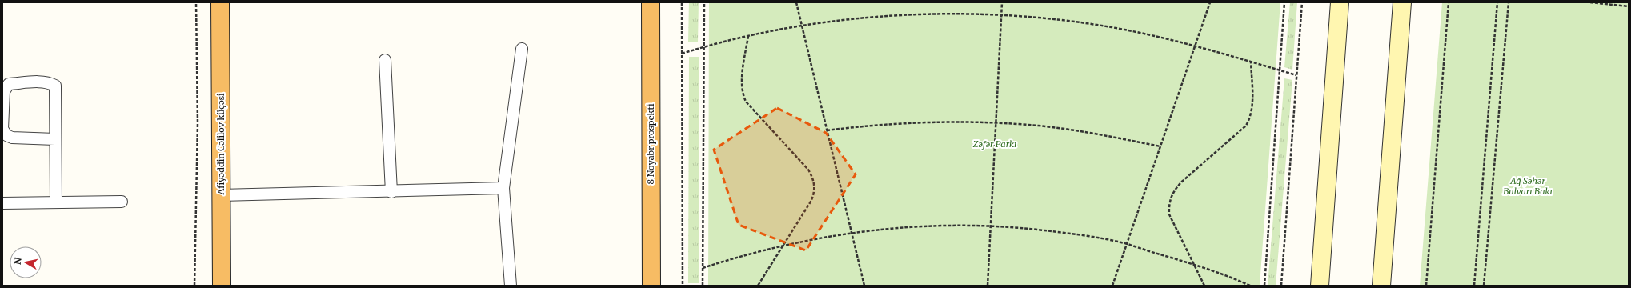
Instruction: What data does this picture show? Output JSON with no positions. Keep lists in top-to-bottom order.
{
  "streets": {
    "highway": ["Afiyəddin Cəlilov küçəsi", "8 Noyabr prospekti"]
  },
  "parks": ["Zəfər Parkı", "Ağ Şəhər Bulvarı Bakı"],
  "north": "left"
}
